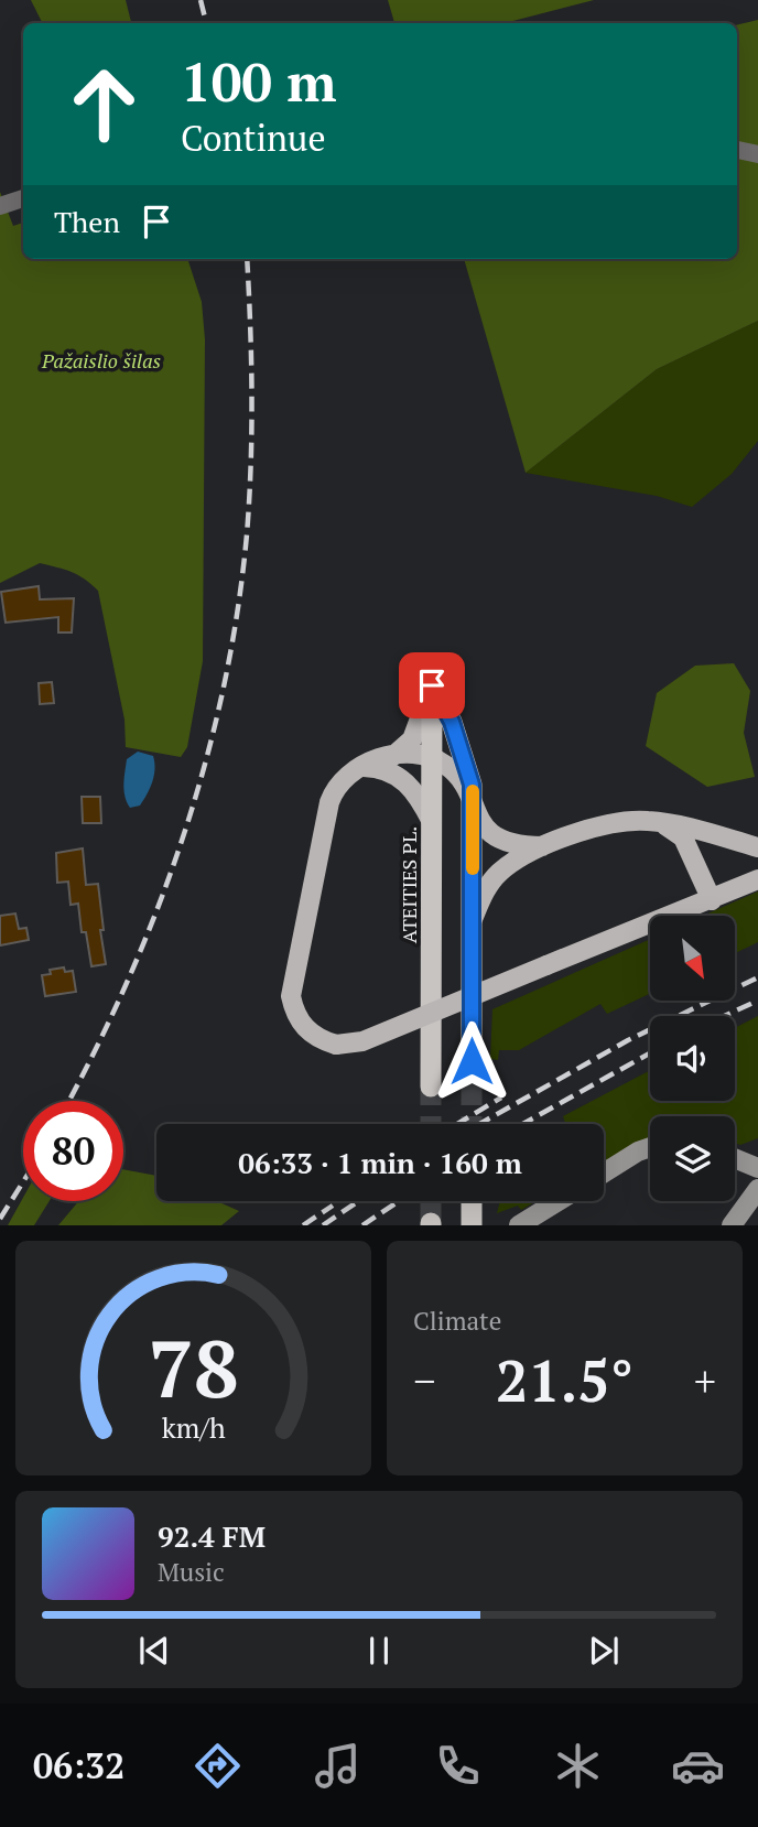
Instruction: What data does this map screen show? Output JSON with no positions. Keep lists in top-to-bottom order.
{
  "streets": {
    "highway": ["ATEITIES PL."]
  },
  "parks": ["Pažaislio šilas"],
  "north": "bottom right",
  "page": {
    "turn": ["100 m", "Continue"],
    "then": "Then",
    "limit": "80",
    "trip": "06:33 · 1 min · 160 m",
    "tile": "Climate",
    "heat": ["−", "21.5°", "+"],
    "song": ["92.4 FM", "Music"],
    "tabs": "06:32",
    "gauge": ["78", "km/h"]
  }
}
